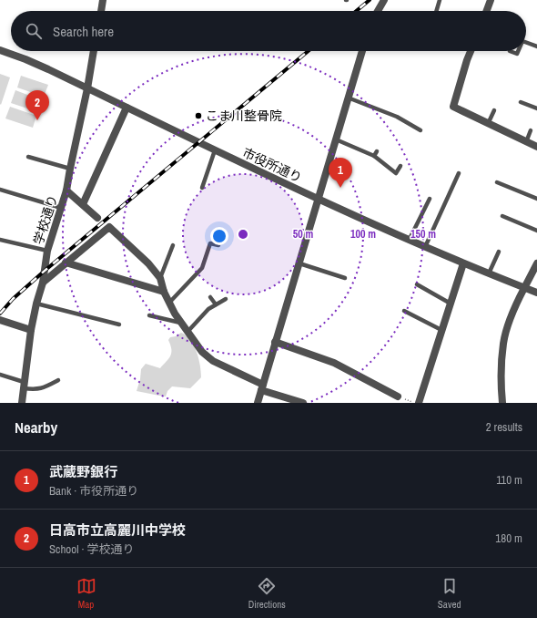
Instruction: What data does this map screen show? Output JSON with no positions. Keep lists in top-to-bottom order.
{
  "streets": {
    "street": ["市役所通り", "学校通り"]
  },
  "crossings": [
    ["市役所通り", "学校通り"]
  ],
  "places": ["こま川整骨院"],
  "page": {
    "search": "Search here",
    "pins": ["2", "1"],
    "heading": ["Nearby", "2 results"],
    "list": [
      {
        "mark": "1",
        "name": "武蔵野銀行",
        "note": "Bank · 市役所通り",
        "value": "110 m"
      },
      {
        "mark": "2",
        "name": "日高市立高麗川中学校",
        "note": "School · 学校通り",
        "value": "180 m"
      }
    ],
    "nav": ["Map", "Directions", "Saved"]
  },
  "rings": ["50 m", "100 m", "150 m"]
}
